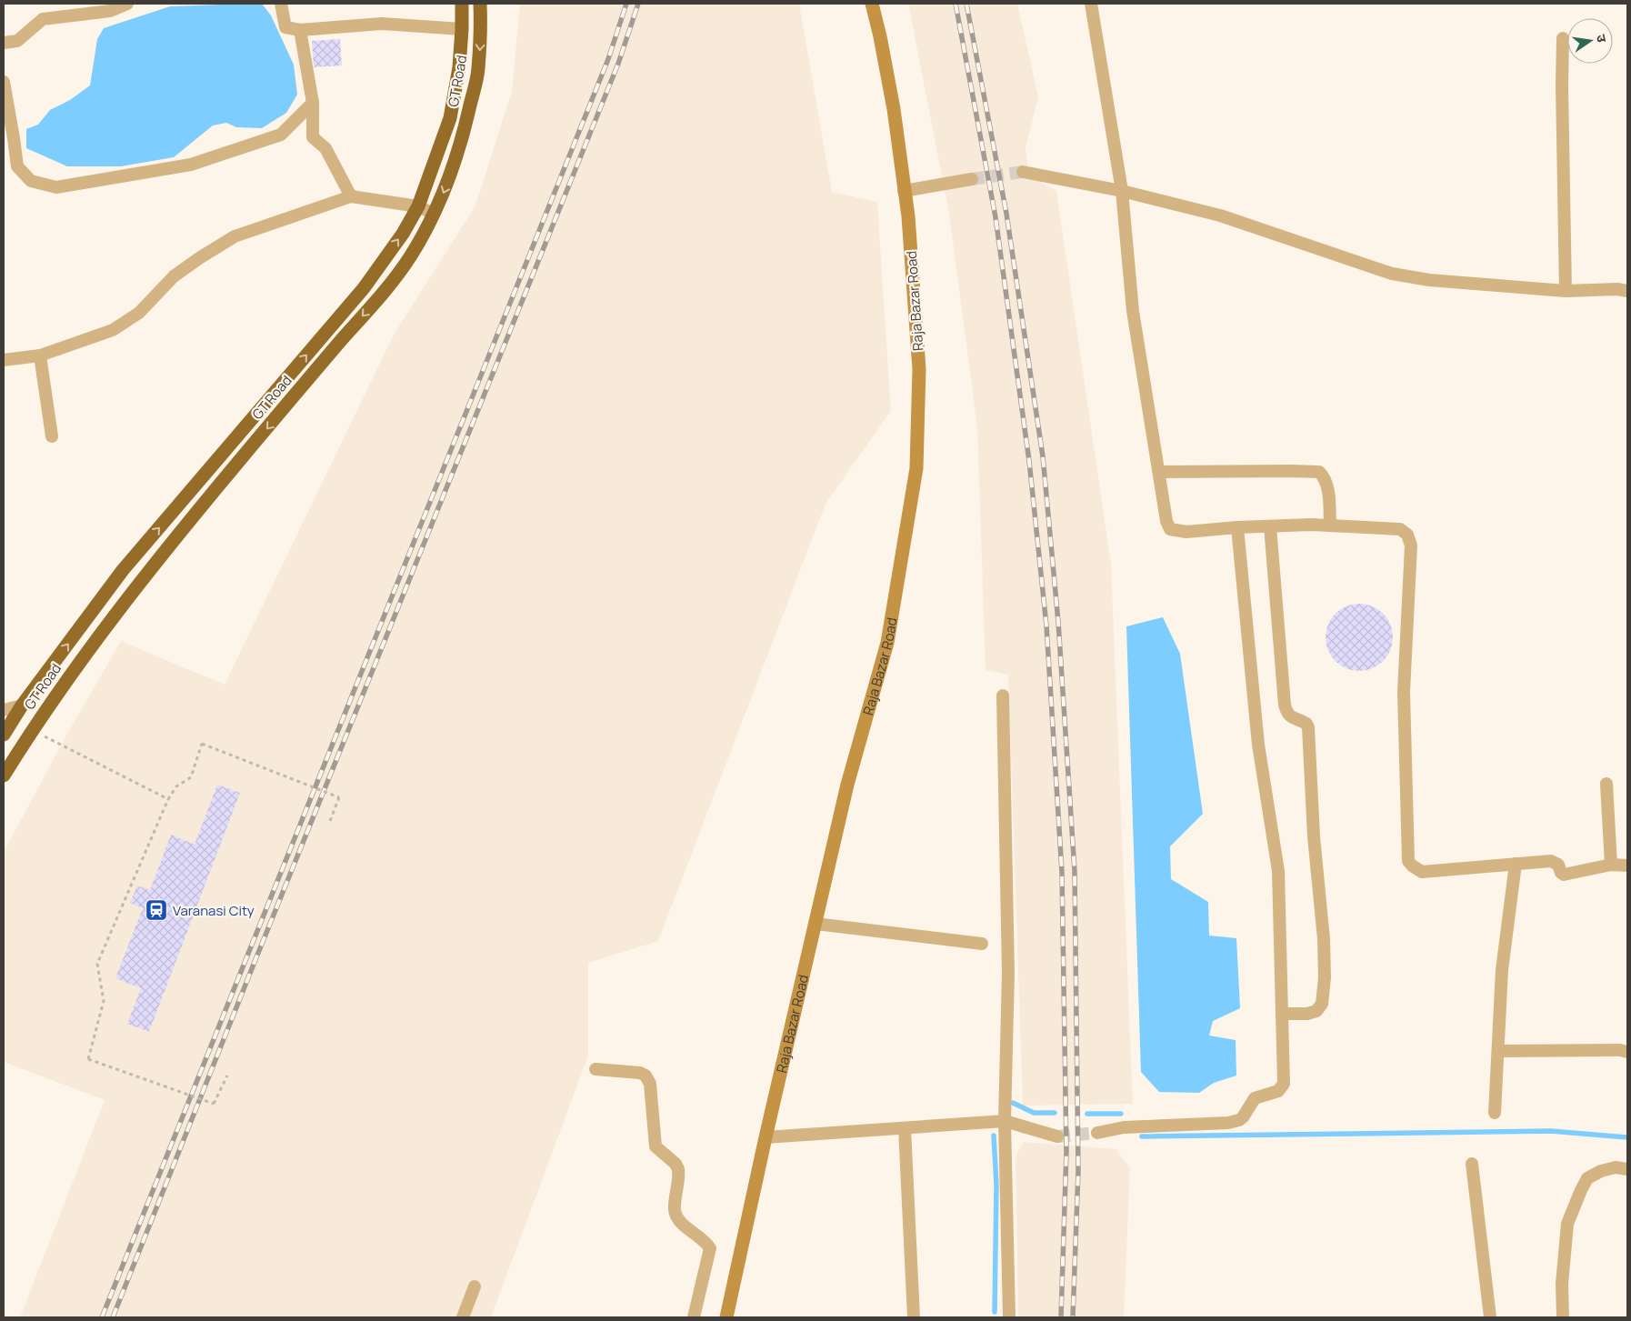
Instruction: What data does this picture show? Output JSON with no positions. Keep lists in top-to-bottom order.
{
  "streets": {
    "highway": ["GT Road"],
    "street": ["Raja Bazar Road"]
  },
  "places": {
    "station": ["Varanasi City"]
  },
  "north": "right"
}
